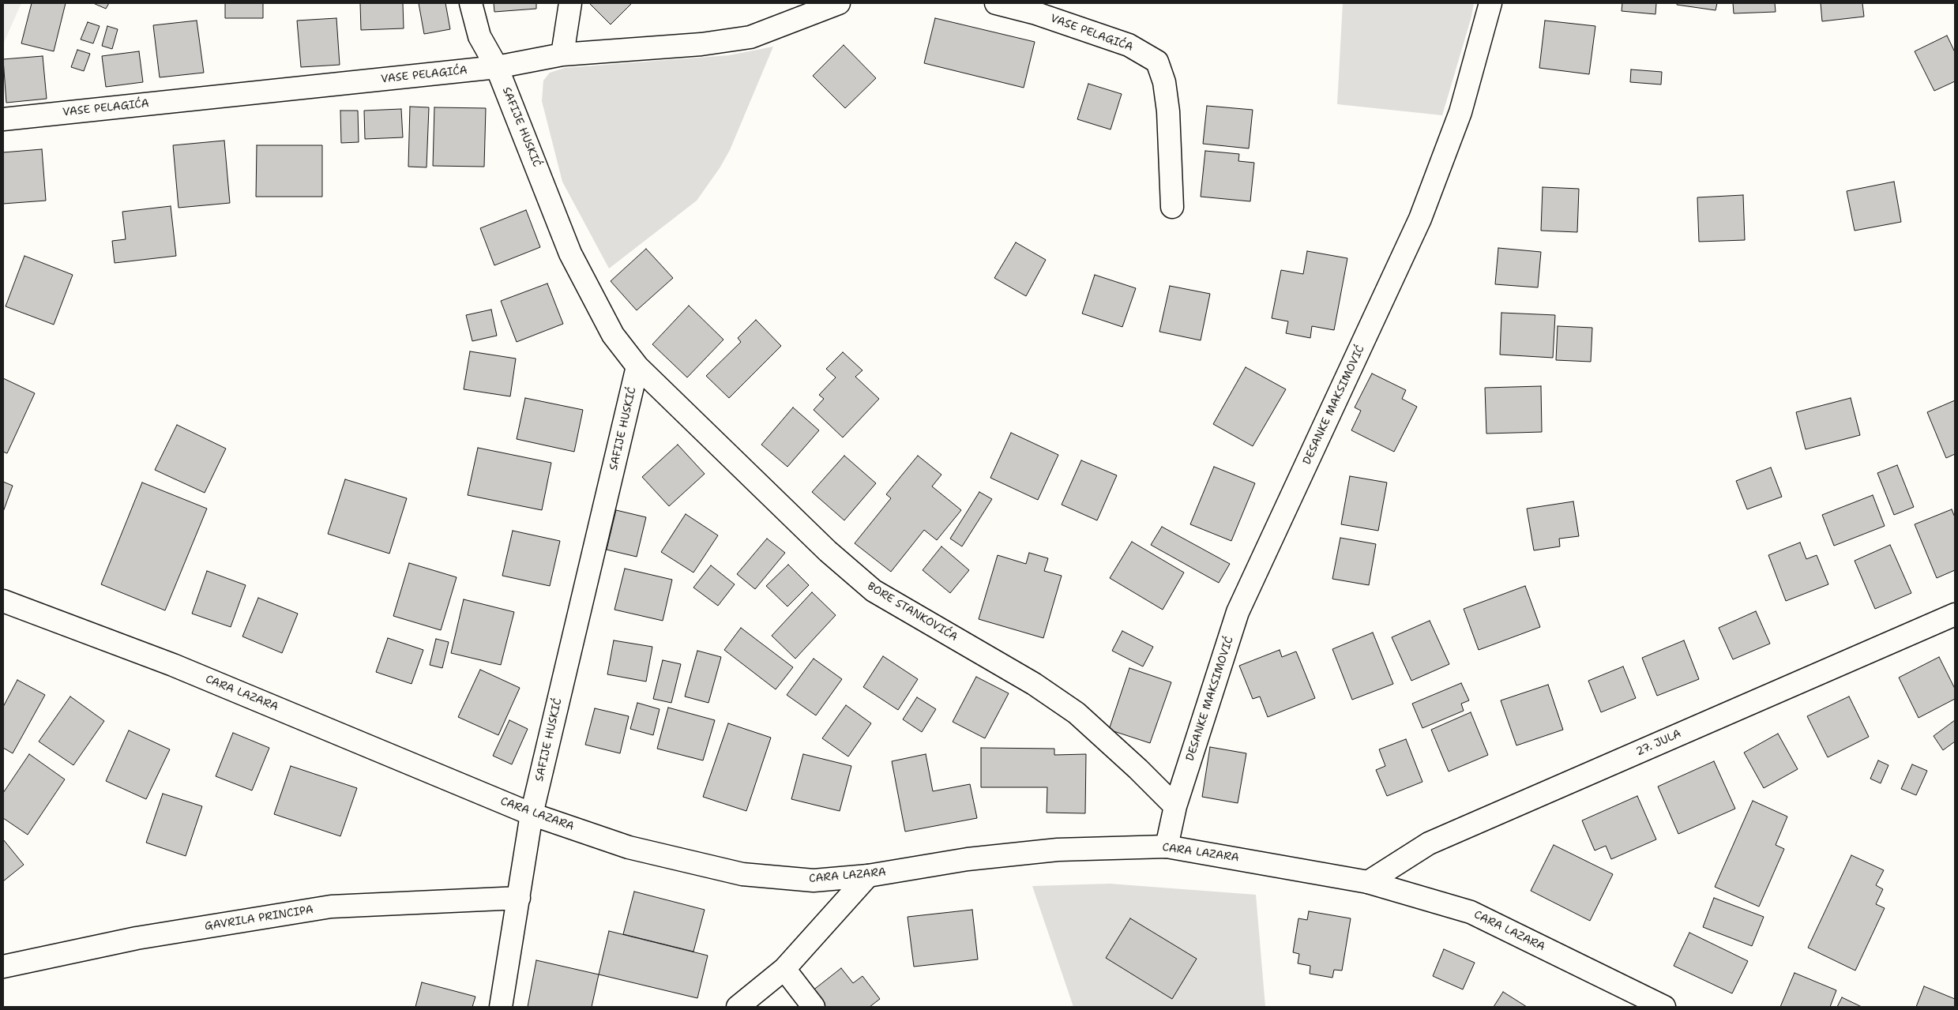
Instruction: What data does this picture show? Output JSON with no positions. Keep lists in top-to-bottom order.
{
  "streets": {
    "street": [
      "VASE PELAGIĆA",
      "SAFIJE HUSKIĆ",
      "DESANKE MAKSIMOVIĆ",
      "BORE STANKOVIĆA",
      "CARA LAZARA",
      "27. JULA",
      "GAVRILA PRINCIPA"
    ]
  },
  "crossings": [
    ["VASE PELAGIĆA", "SAFIJE HUSKIĆ"],
    ["SAFIJE HUSKIĆ", "BORE STANKOVIĆA"],
    ["SAFIJE HUSKIĆ", "CARA LAZARA"],
    ["SAFIJE HUSKIĆ", "GAVRILA PRINCIPA"],
    ["DESANKE MAKSIMOVIĆ", "BORE STANKOVIĆA"],
    ["CARA LAZARA", "27. JULA"]
  ]
}
